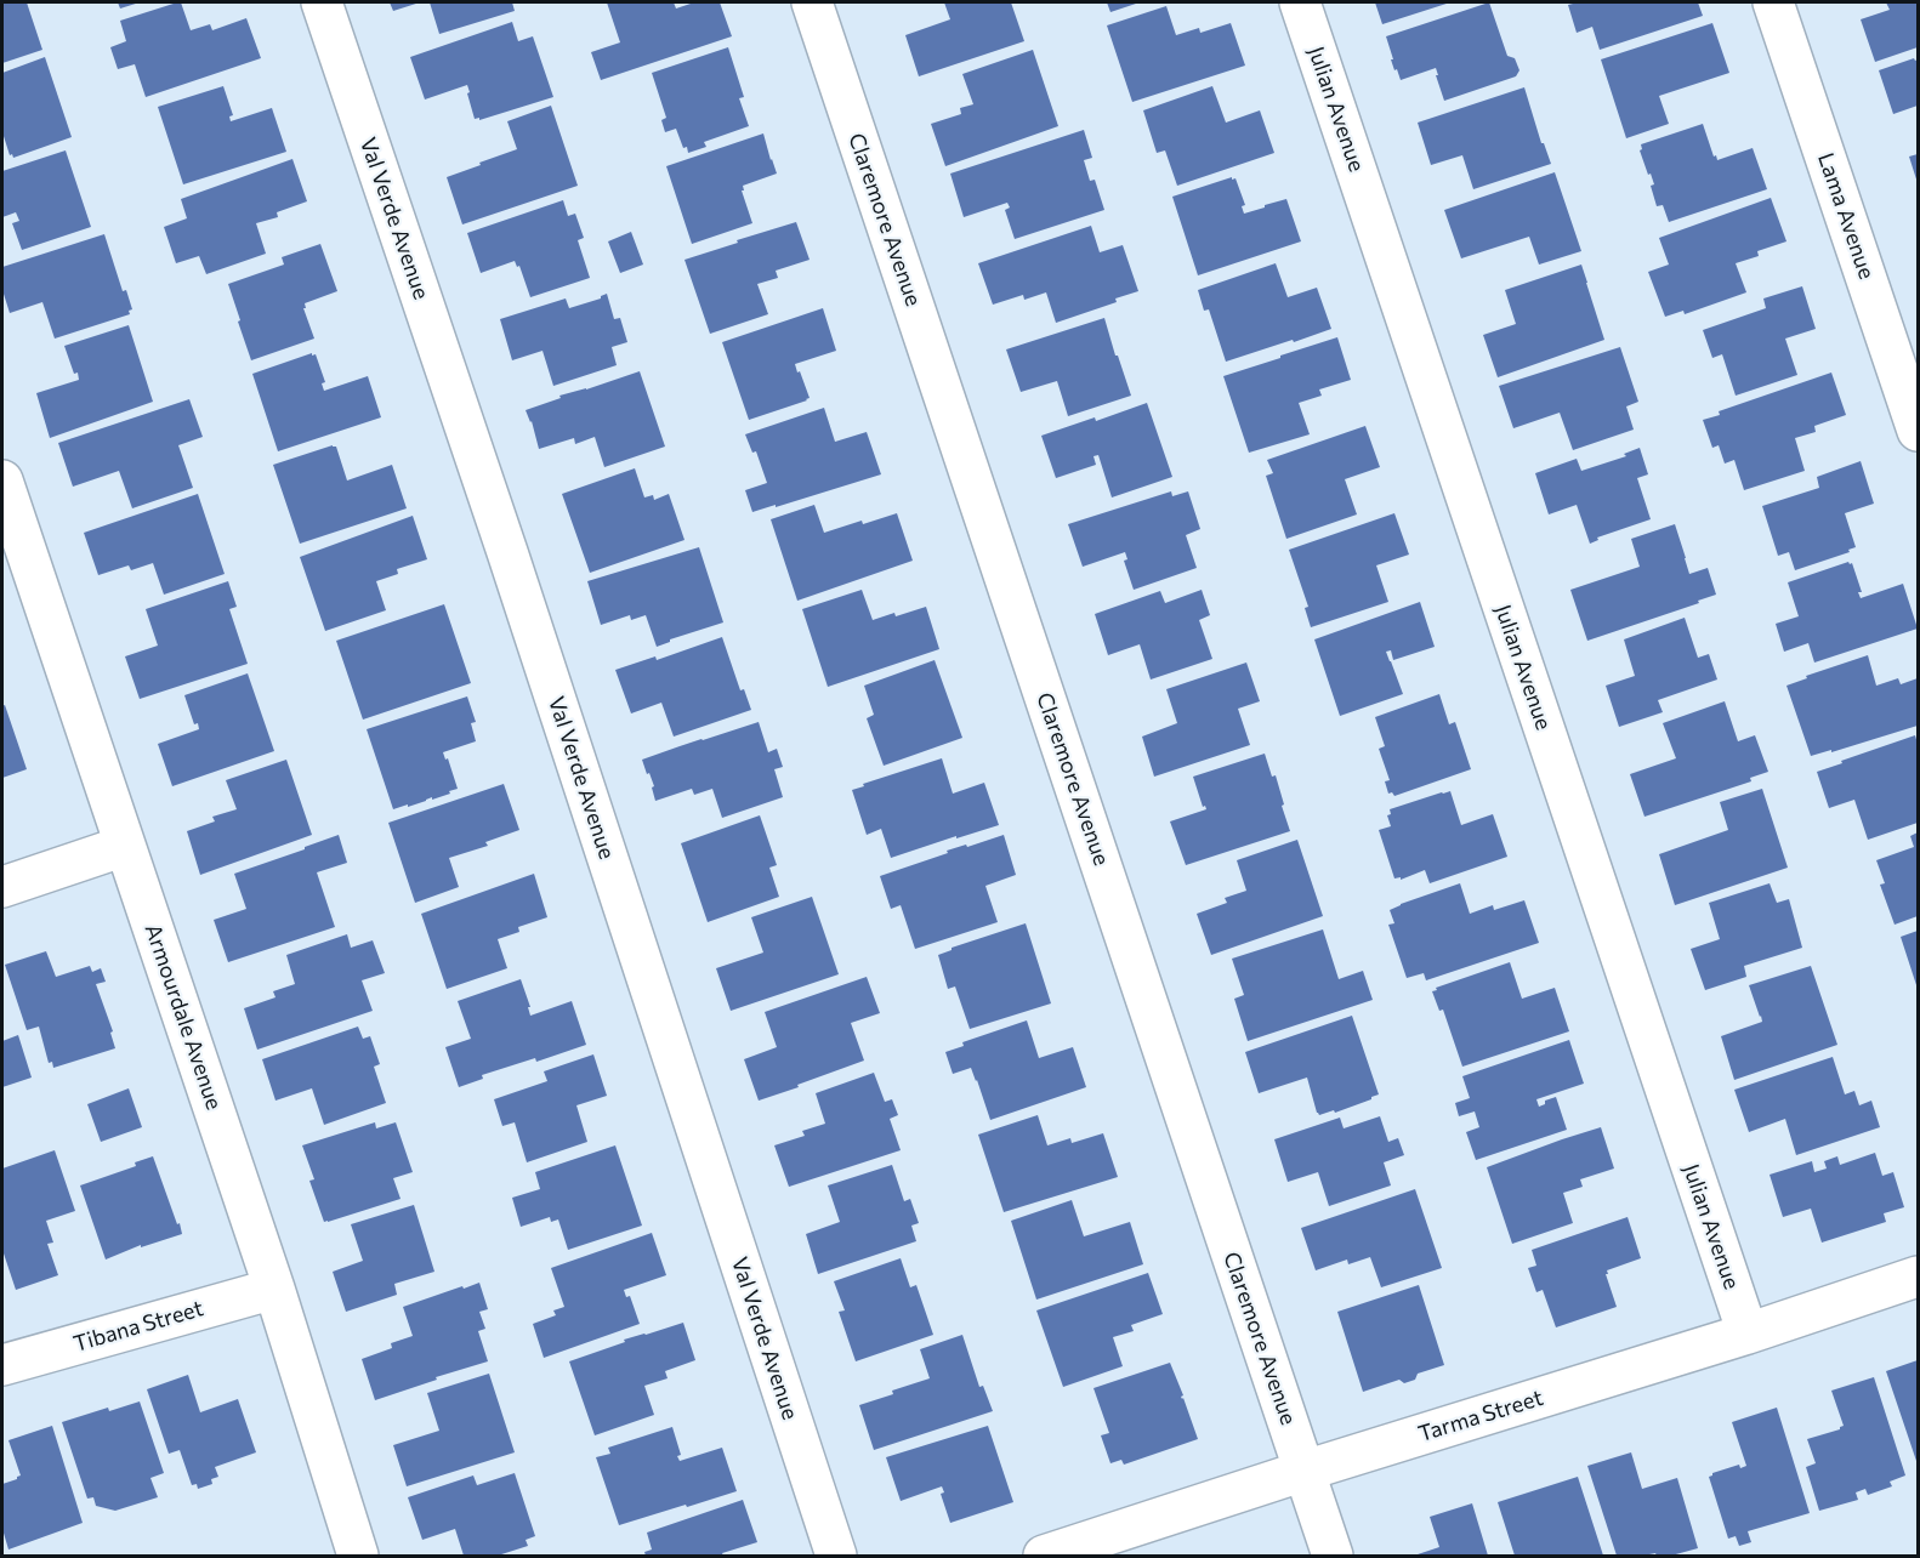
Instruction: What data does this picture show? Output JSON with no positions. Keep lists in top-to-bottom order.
{
  "streets": {
    "street": [
      "Julian Avenue",
      "Lama Avenue",
      "Val Verde Avenue",
      "Claremore Avenue",
      "Armourdale Avenue",
      "Tibana Street",
      "Tarma Street"
    ]
  },
  "crossings": [
    ["Julian Avenue", "Tarma Street"],
    ["Claremore Avenue", "Tarma Street"],
    ["Armourdale Avenue", "Tibana Street"]
  ]
}
